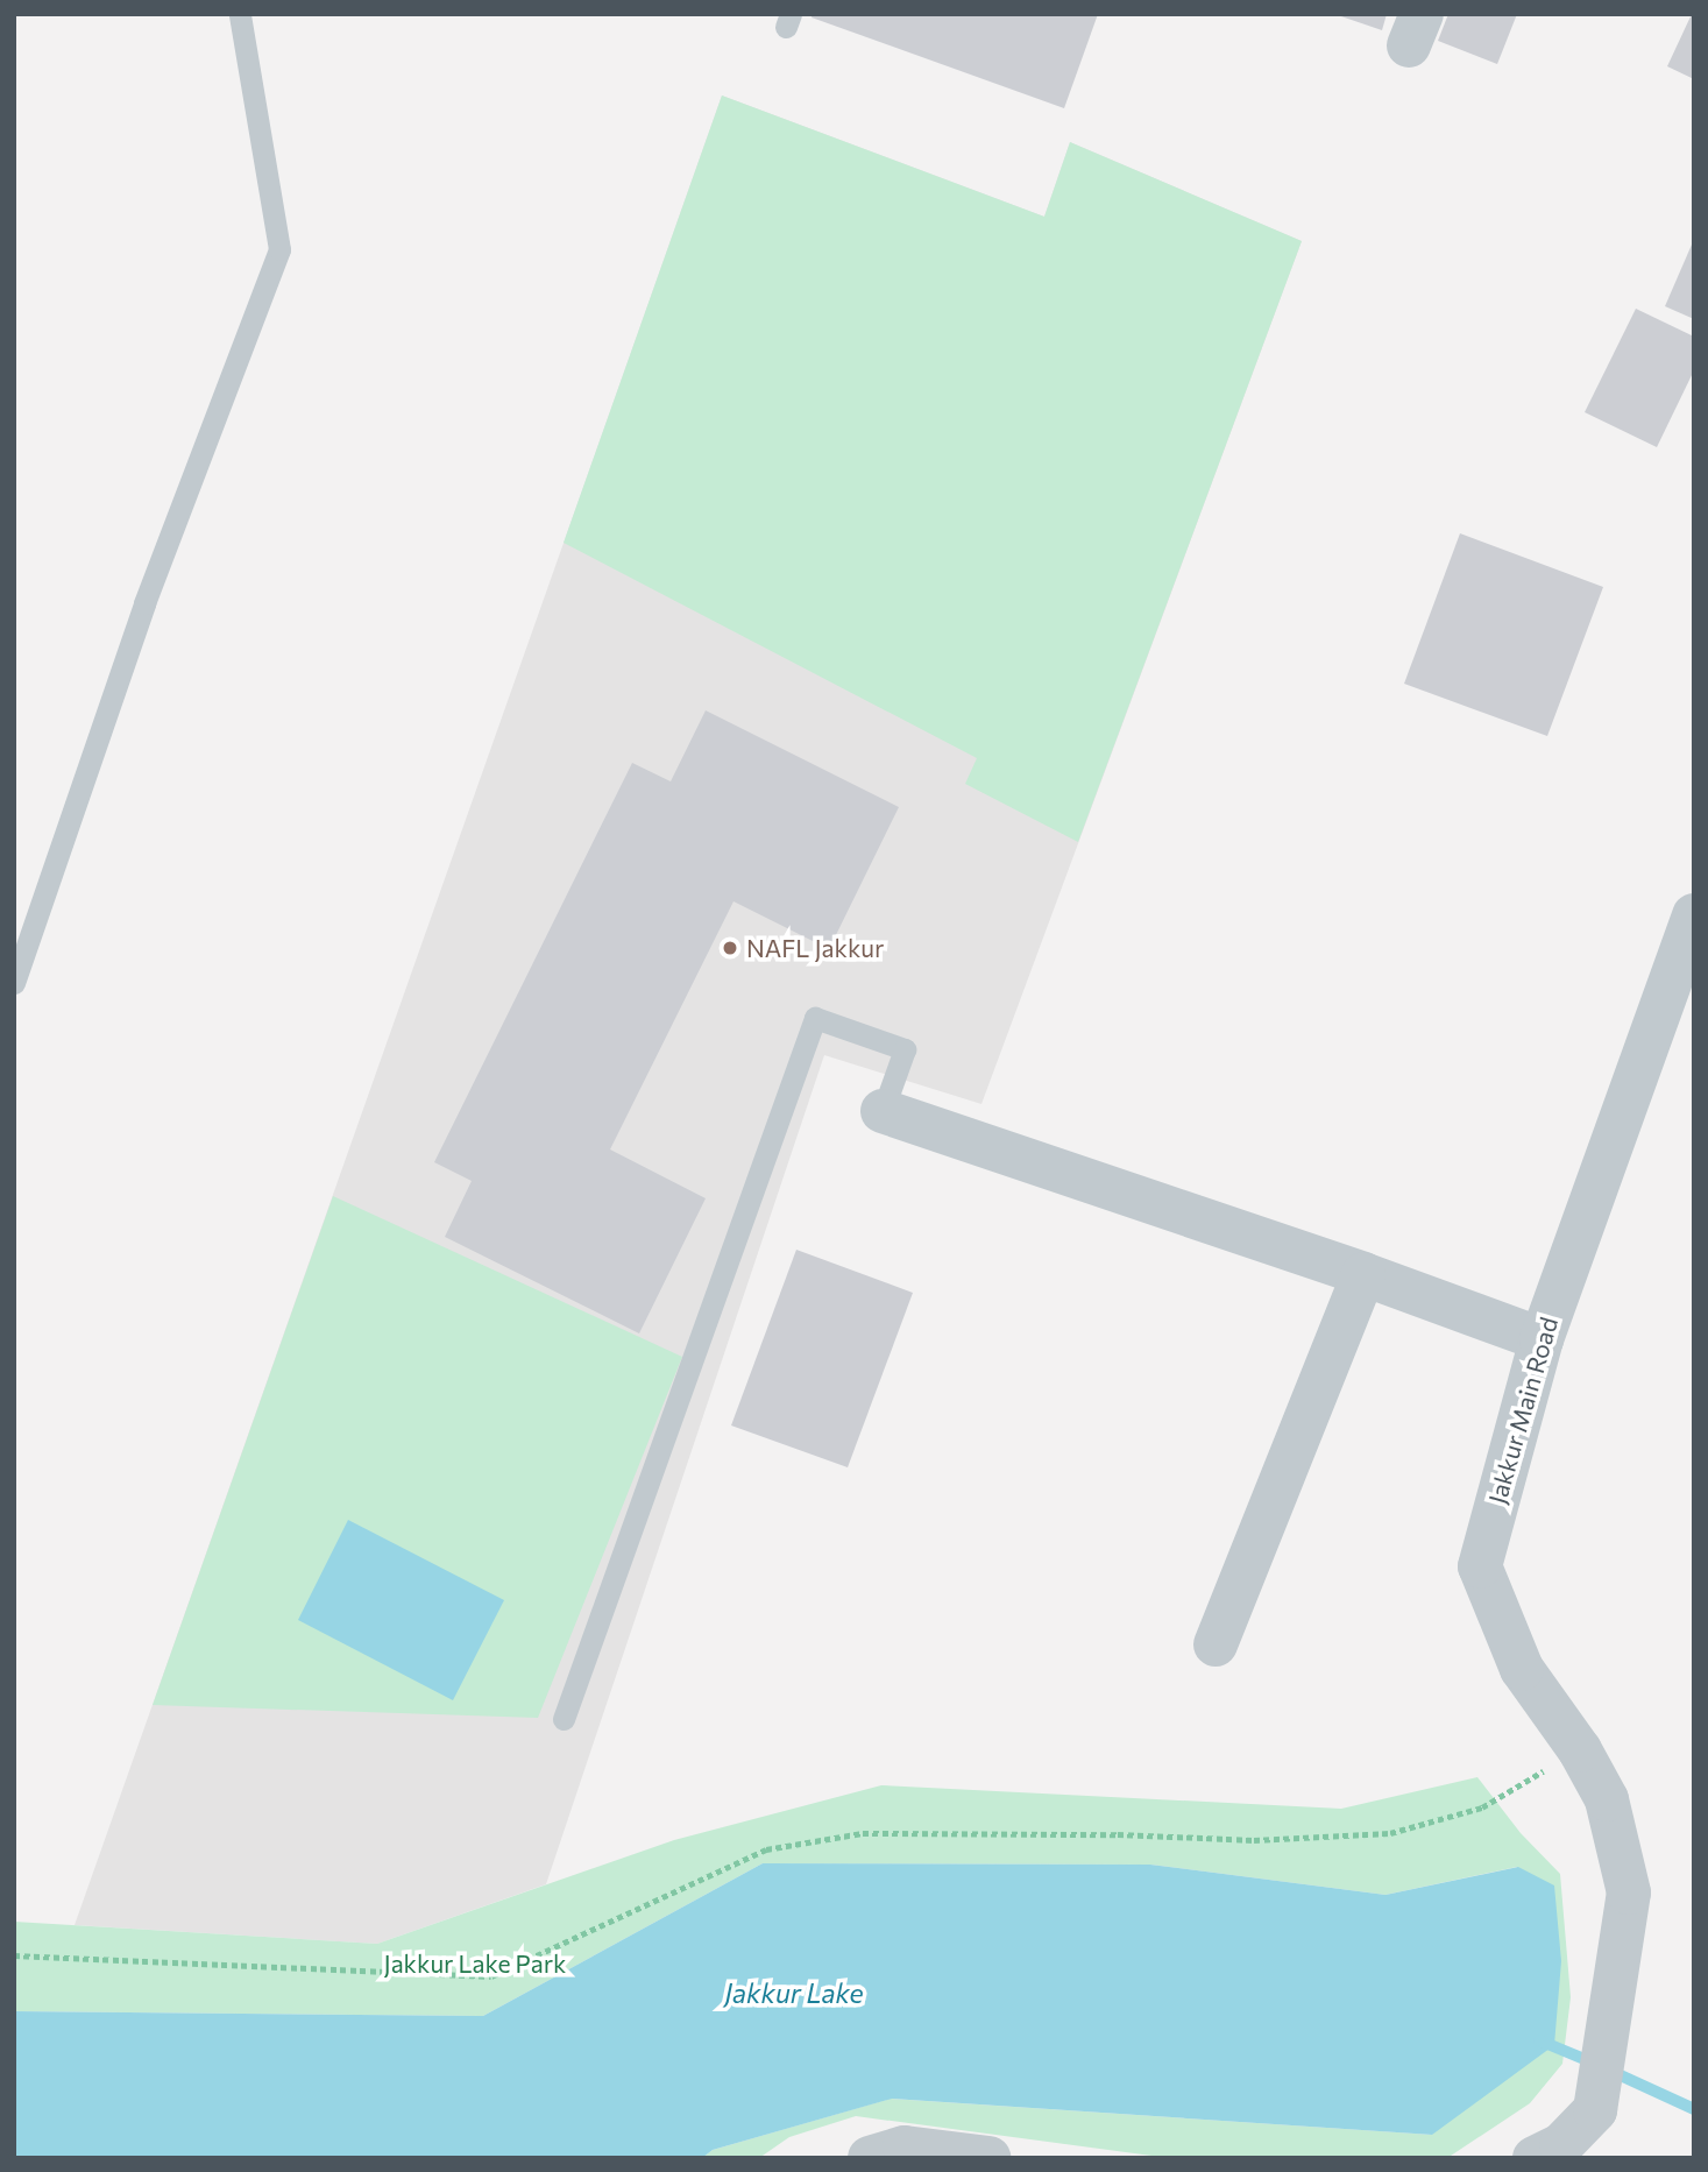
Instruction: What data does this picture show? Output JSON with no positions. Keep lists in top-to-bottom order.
{
  "streets": {
    "street": ["Jakkur Main Road"]
  },
  "water": ["Jakkur Lake"],
  "parks": ["Jakkur Lake Park"],
  "places": ["NAFL Jakkur"]
}
